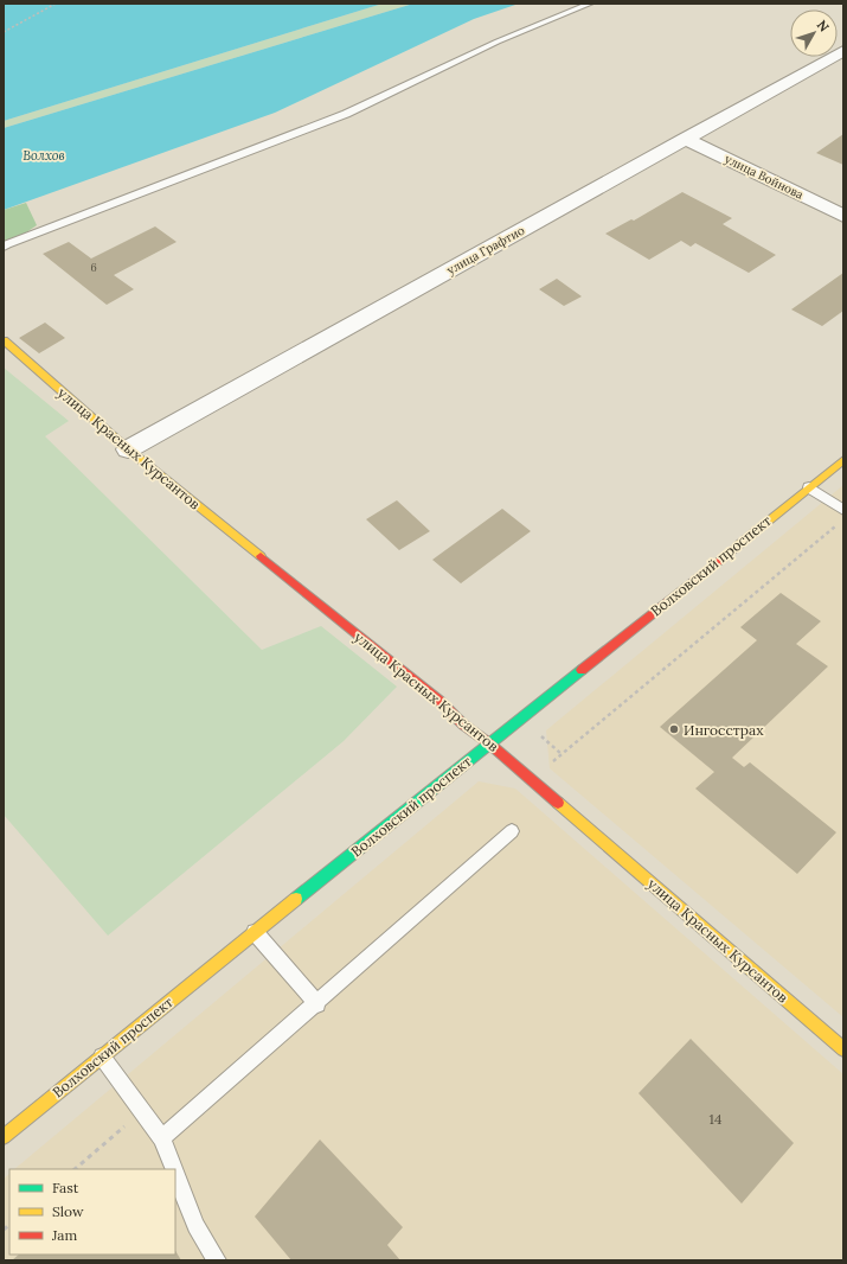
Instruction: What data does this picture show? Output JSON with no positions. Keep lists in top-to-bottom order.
{
  "streets": {
    "street": [
      "улица Войнова",
      "улица Графтио",
      "улица Красных Курсантов",
      "Волховский проспект"
    ]
  },
  "crossings": [
    ["улица Войнова", "улица Графтио"],
    ["улица Графтио", "улица Красных Курсантов"],
    ["улица Красных Курсантов", "Волховский проспект"]
  ],
  "water": ["Волхов"],
  "places": ["Ингосстрах"],
  "house_numbers": ["6", "14"],
  "legend": ["Fast", "Slow", "Jam"],
  "north": "top right"
}
